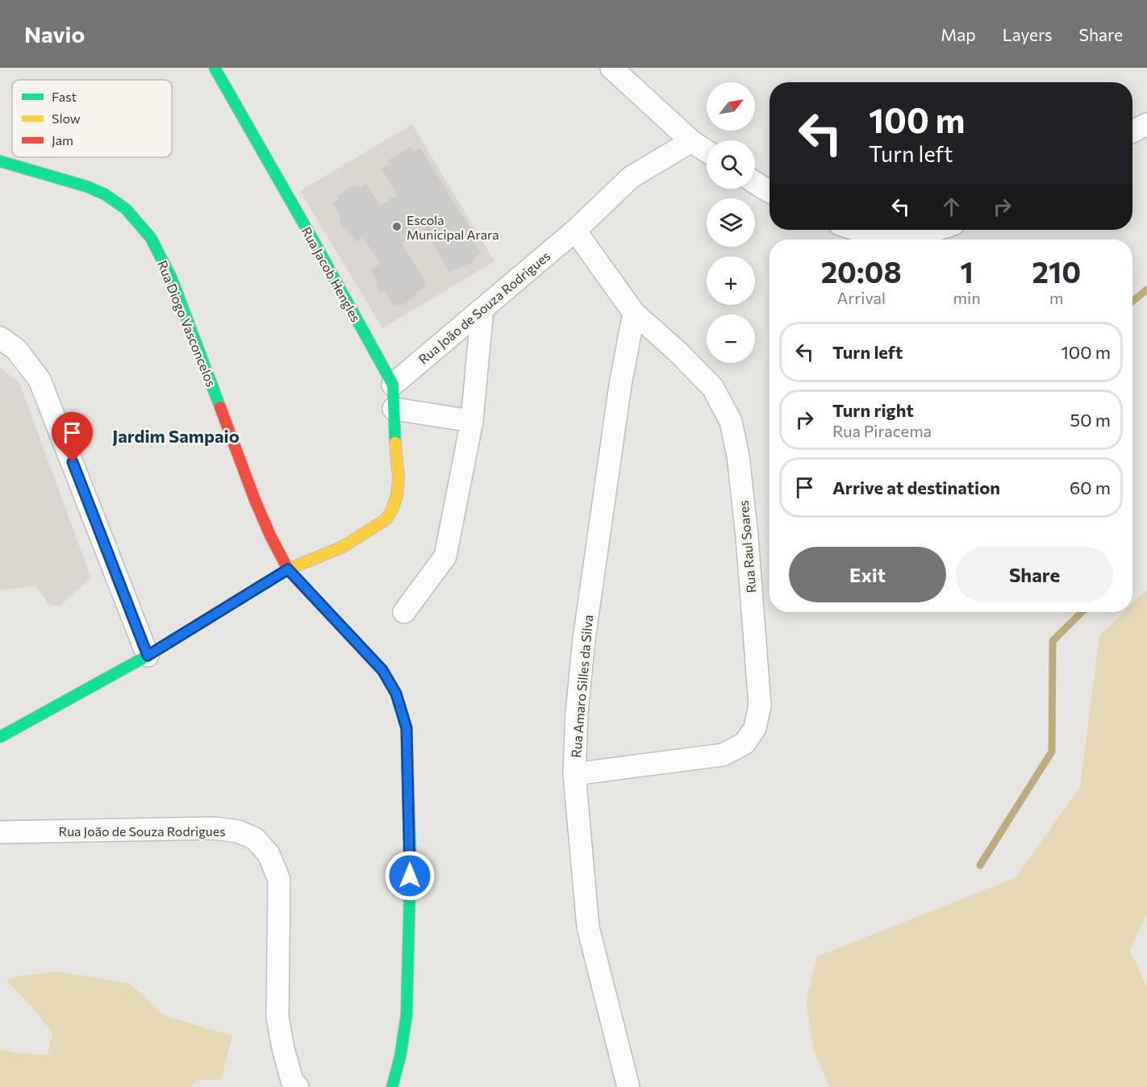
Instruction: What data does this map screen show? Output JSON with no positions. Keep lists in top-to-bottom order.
{
  "streets": {
    "street": [
      "Rua Jacob Hengles",
      "Rua João de Souza Rodrigues",
      "Rua Diogo Vasconcelos",
      "Rua Raul Soares",
      "Rua Amaro Silles da Silva"
    ]
  },
  "crossings": [
    ["Rua Jacob Hengles", "Rua João de Souza Rodrigues"],
    ["Rua Jacob Hengles", "Rua Diogo Vasconcelos"],
    ["Rua João de Souza Rodrigues", "Rua Raul Soares"],
    ["Rua Raul Soares", "Rua Amaro Silles da Silva"]
  ],
  "districts": ["Jardim Sampaio"],
  "places": ["Escola Municipal Arara"],
  "legend": ["Fast", "Slow", "Jam"],
  "north": "top right",
  "page": {
    "header": "Navio",
    "nav": ["Map", "Layers", "Share"],
    "map_buttons": ["+", "−"],
    "turn": ["100 m", "Turn left"],
    "eta": [
      "20:08",
      "Arrival",
      "1",
      "min",
      "210",
      "m"
    ],
    "list": [
      {
        "name": "Turn left",
        "value": "100 m"
      },
      {
        "name": "Turn right",
        "note": "Rua Piracema",
        "value": "50 m"
      },
      {
        "name": "Arrive at destination",
        "value": "60 m"
      }
    ],
    "buttons": ["Exit", "Share"]
  }
}
